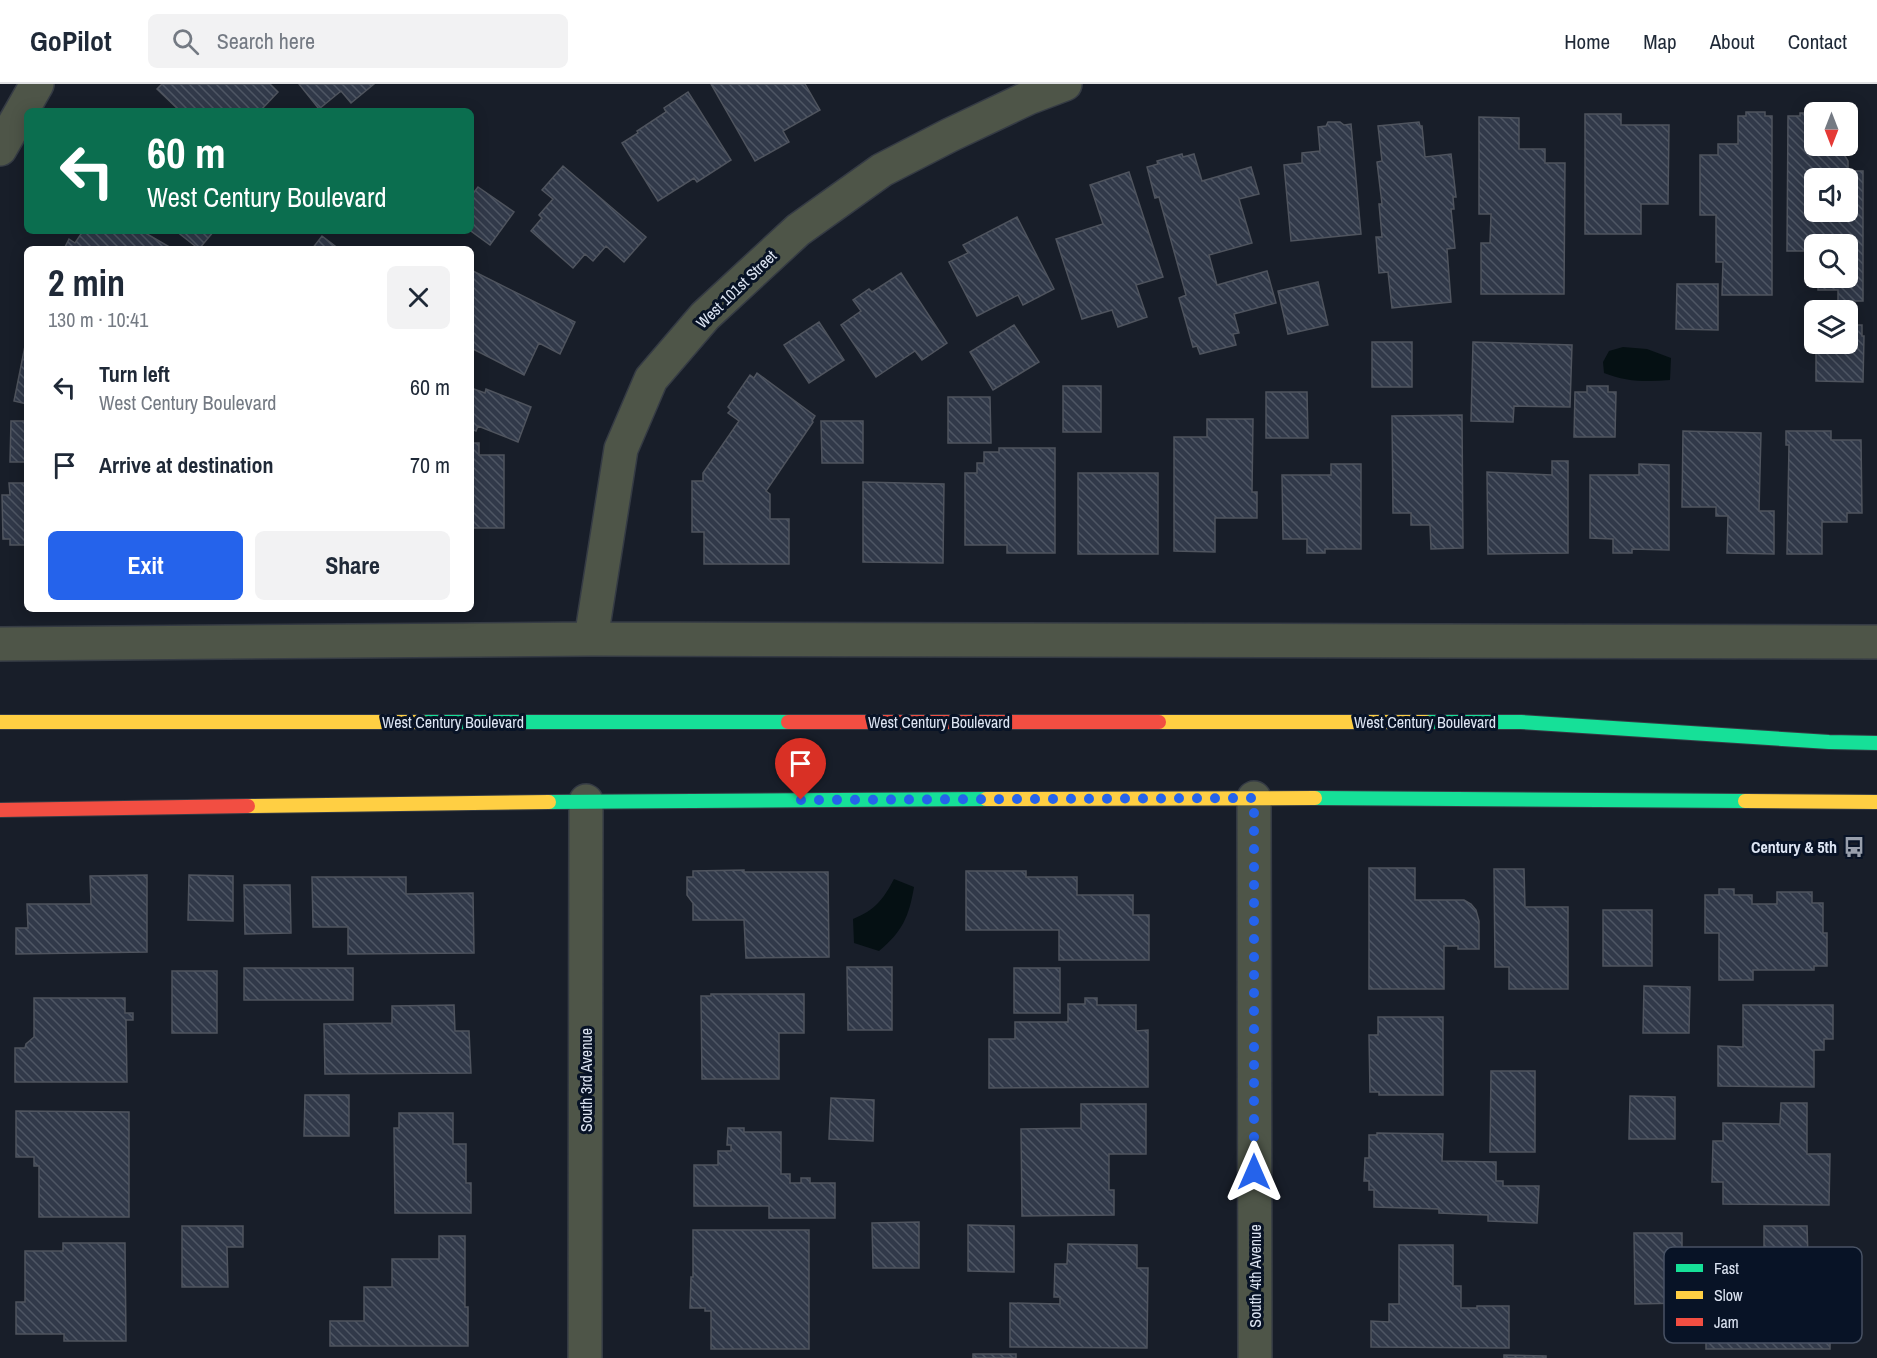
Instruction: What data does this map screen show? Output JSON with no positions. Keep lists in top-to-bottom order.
{
  "streets": {
    "main road": ["West Century Boulevard"],
    "street": ["West 101st Street", "South 3rd Avenue", "South 4th Avenue"]
  },
  "places": {
    "bus stop": ["Century & 5th"]
  },
  "legend": ["Fast", "Slow", "Jam"],
  "north": "bottom",
  "page": {
    "header": "GoPilot",
    "search": "Search here",
    "nav": [
      "Home",
      "Map",
      "About",
      "Contact"
    ],
    "turn": ["60 m", "West Century Boulevard"],
    "heading": ["2 min", "130 m · 10:41"],
    "list": [
      {
        "name": "Turn left",
        "note": "West Century Boulevard",
        "value": "60 m"
      },
      {
        "name": "Arrive at destination",
        "value": "70 m"
      }
    ],
    "buttons": ["Exit", "Share"]
  }
}
